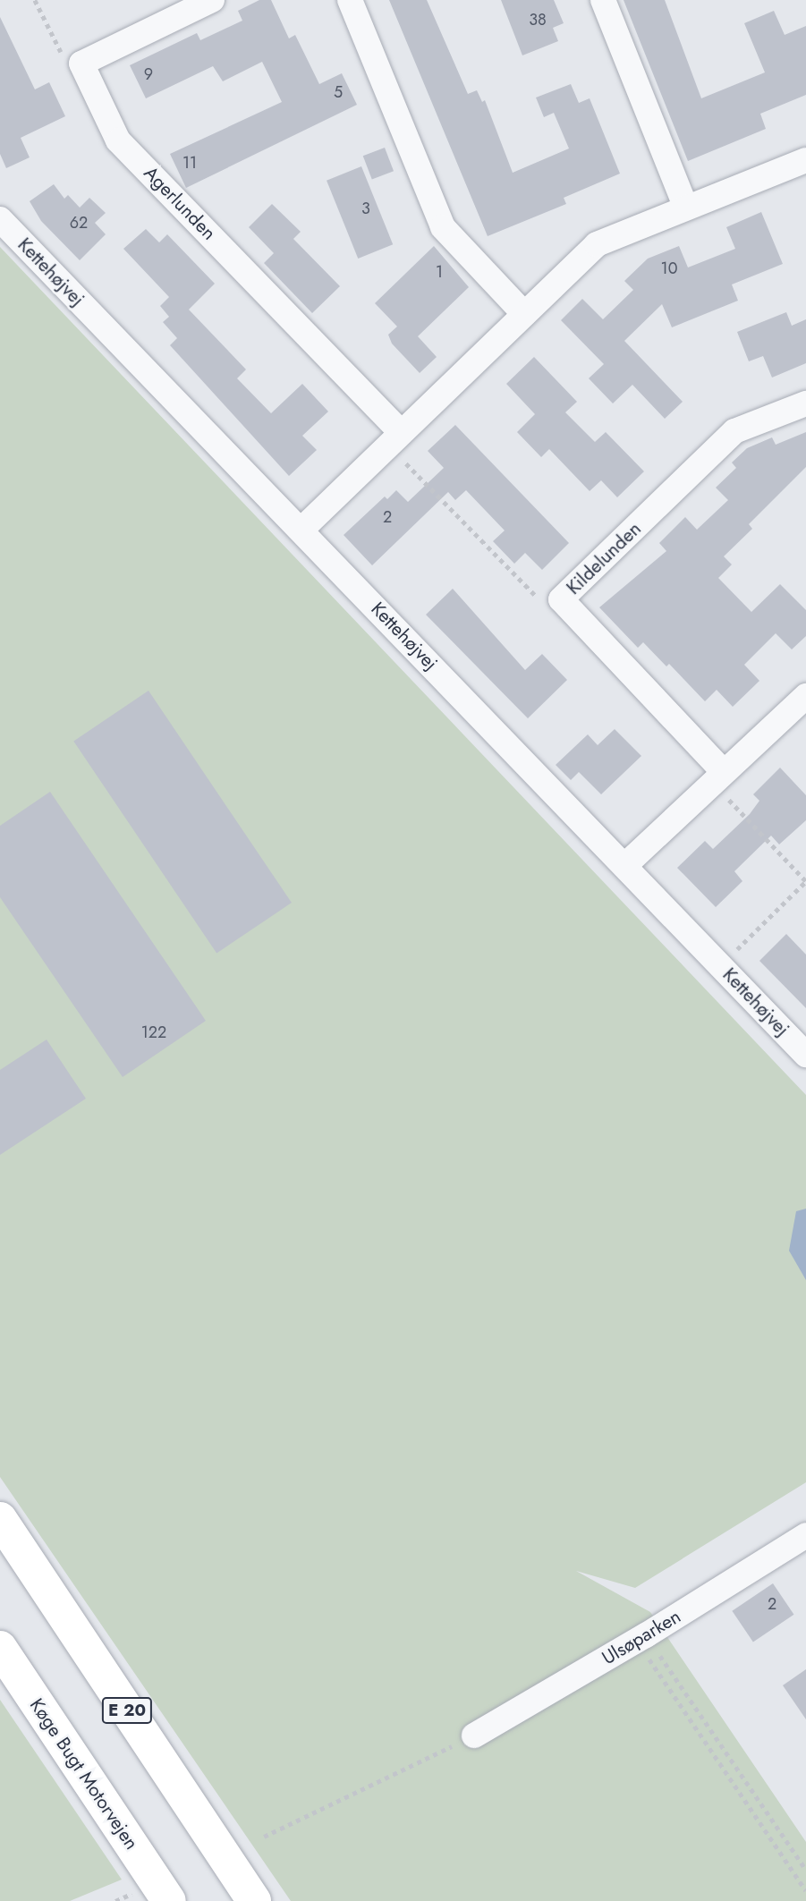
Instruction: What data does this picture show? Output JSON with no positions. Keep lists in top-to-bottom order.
{
  "streets": {
    "highway": ["E 20", "Køge Bugt Motorvejen"],
    "street": [
      "Agerlunden",
      "Kettehøjvej",
      "Kildelunden",
      "Ulsøparken"
    ]
  },
  "house_numbers": [
    "38",
    "9",
    "5",
    "11",
    "3",
    "62",
    "10",
    "1",
    "2",
    "122",
    "2"
  ]
}
